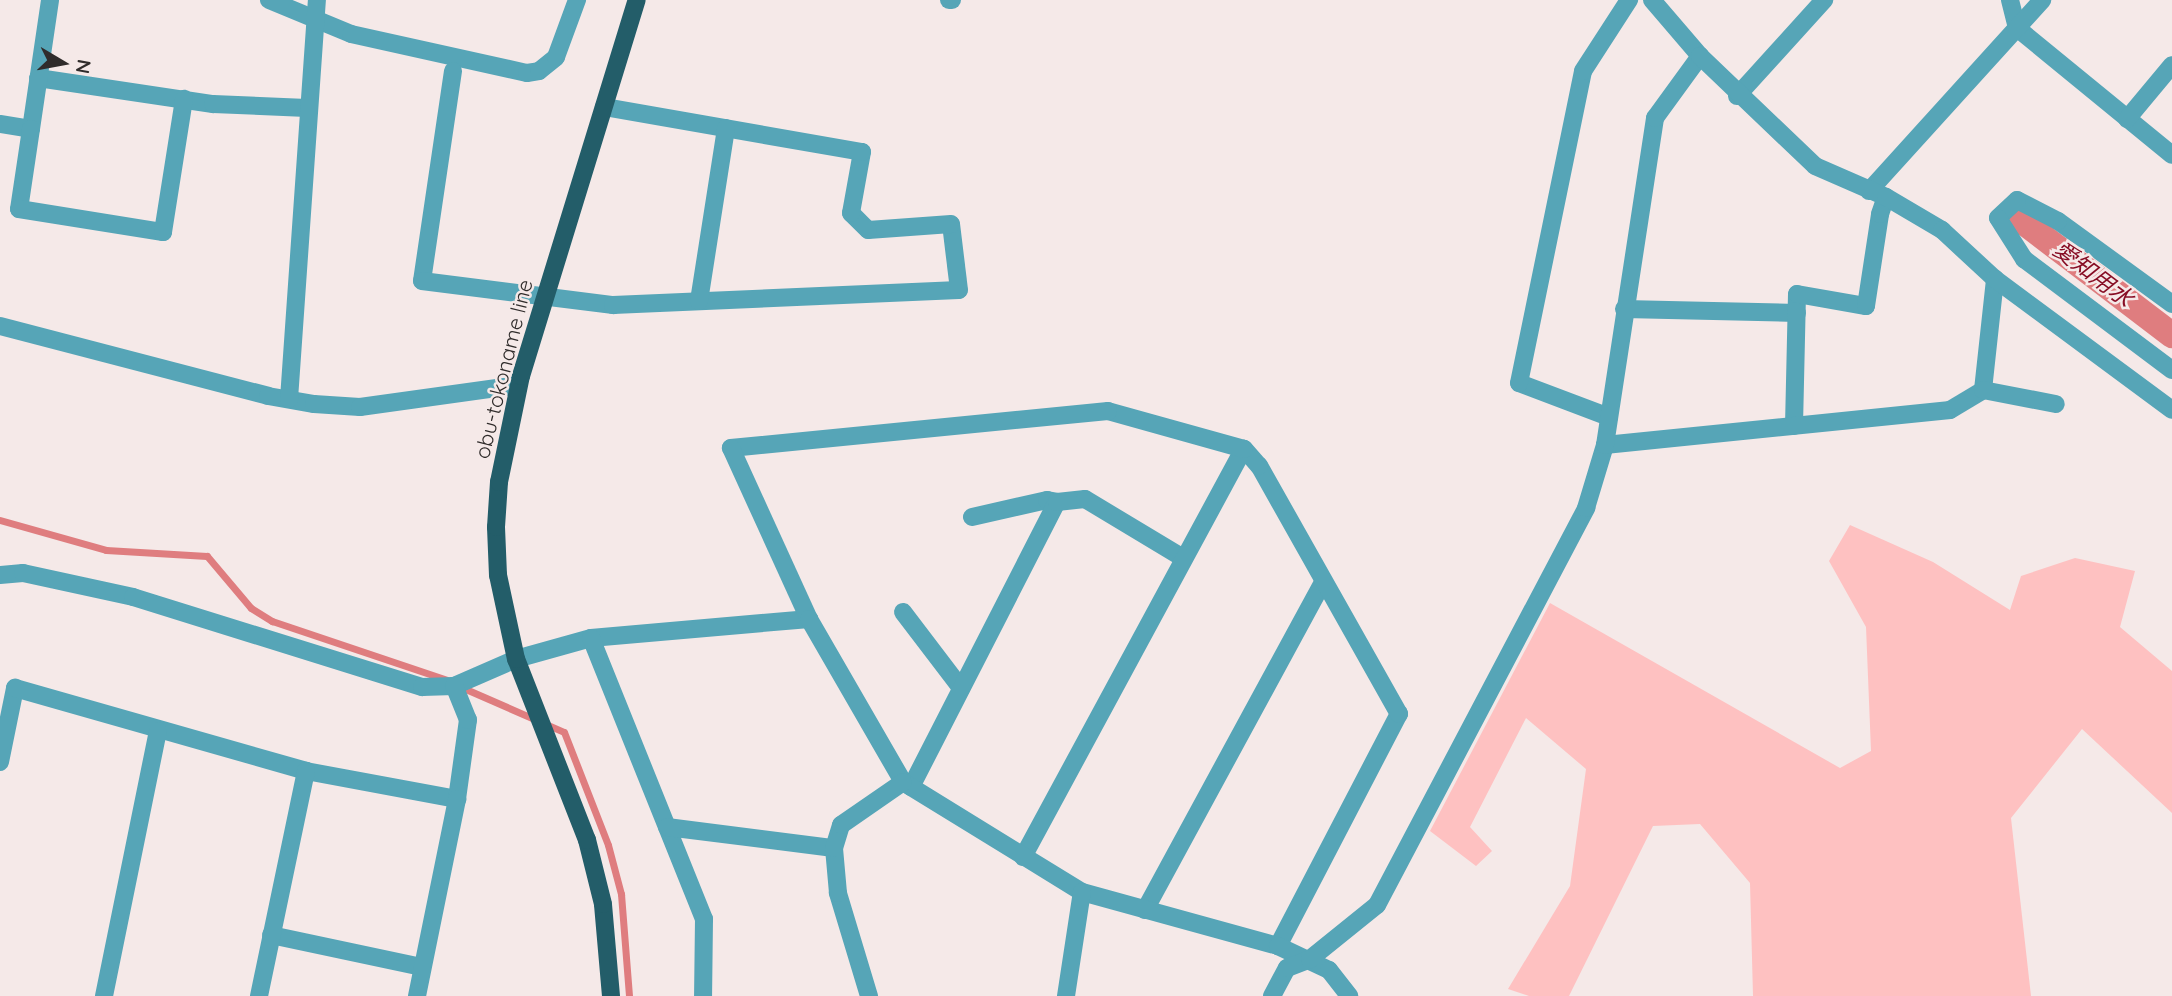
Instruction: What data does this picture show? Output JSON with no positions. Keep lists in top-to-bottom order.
{
  "streets": {
    "main road": ["obu-tokoname line"]
  },
  "water": ["愛知用水"],
  "north": "right"
}
